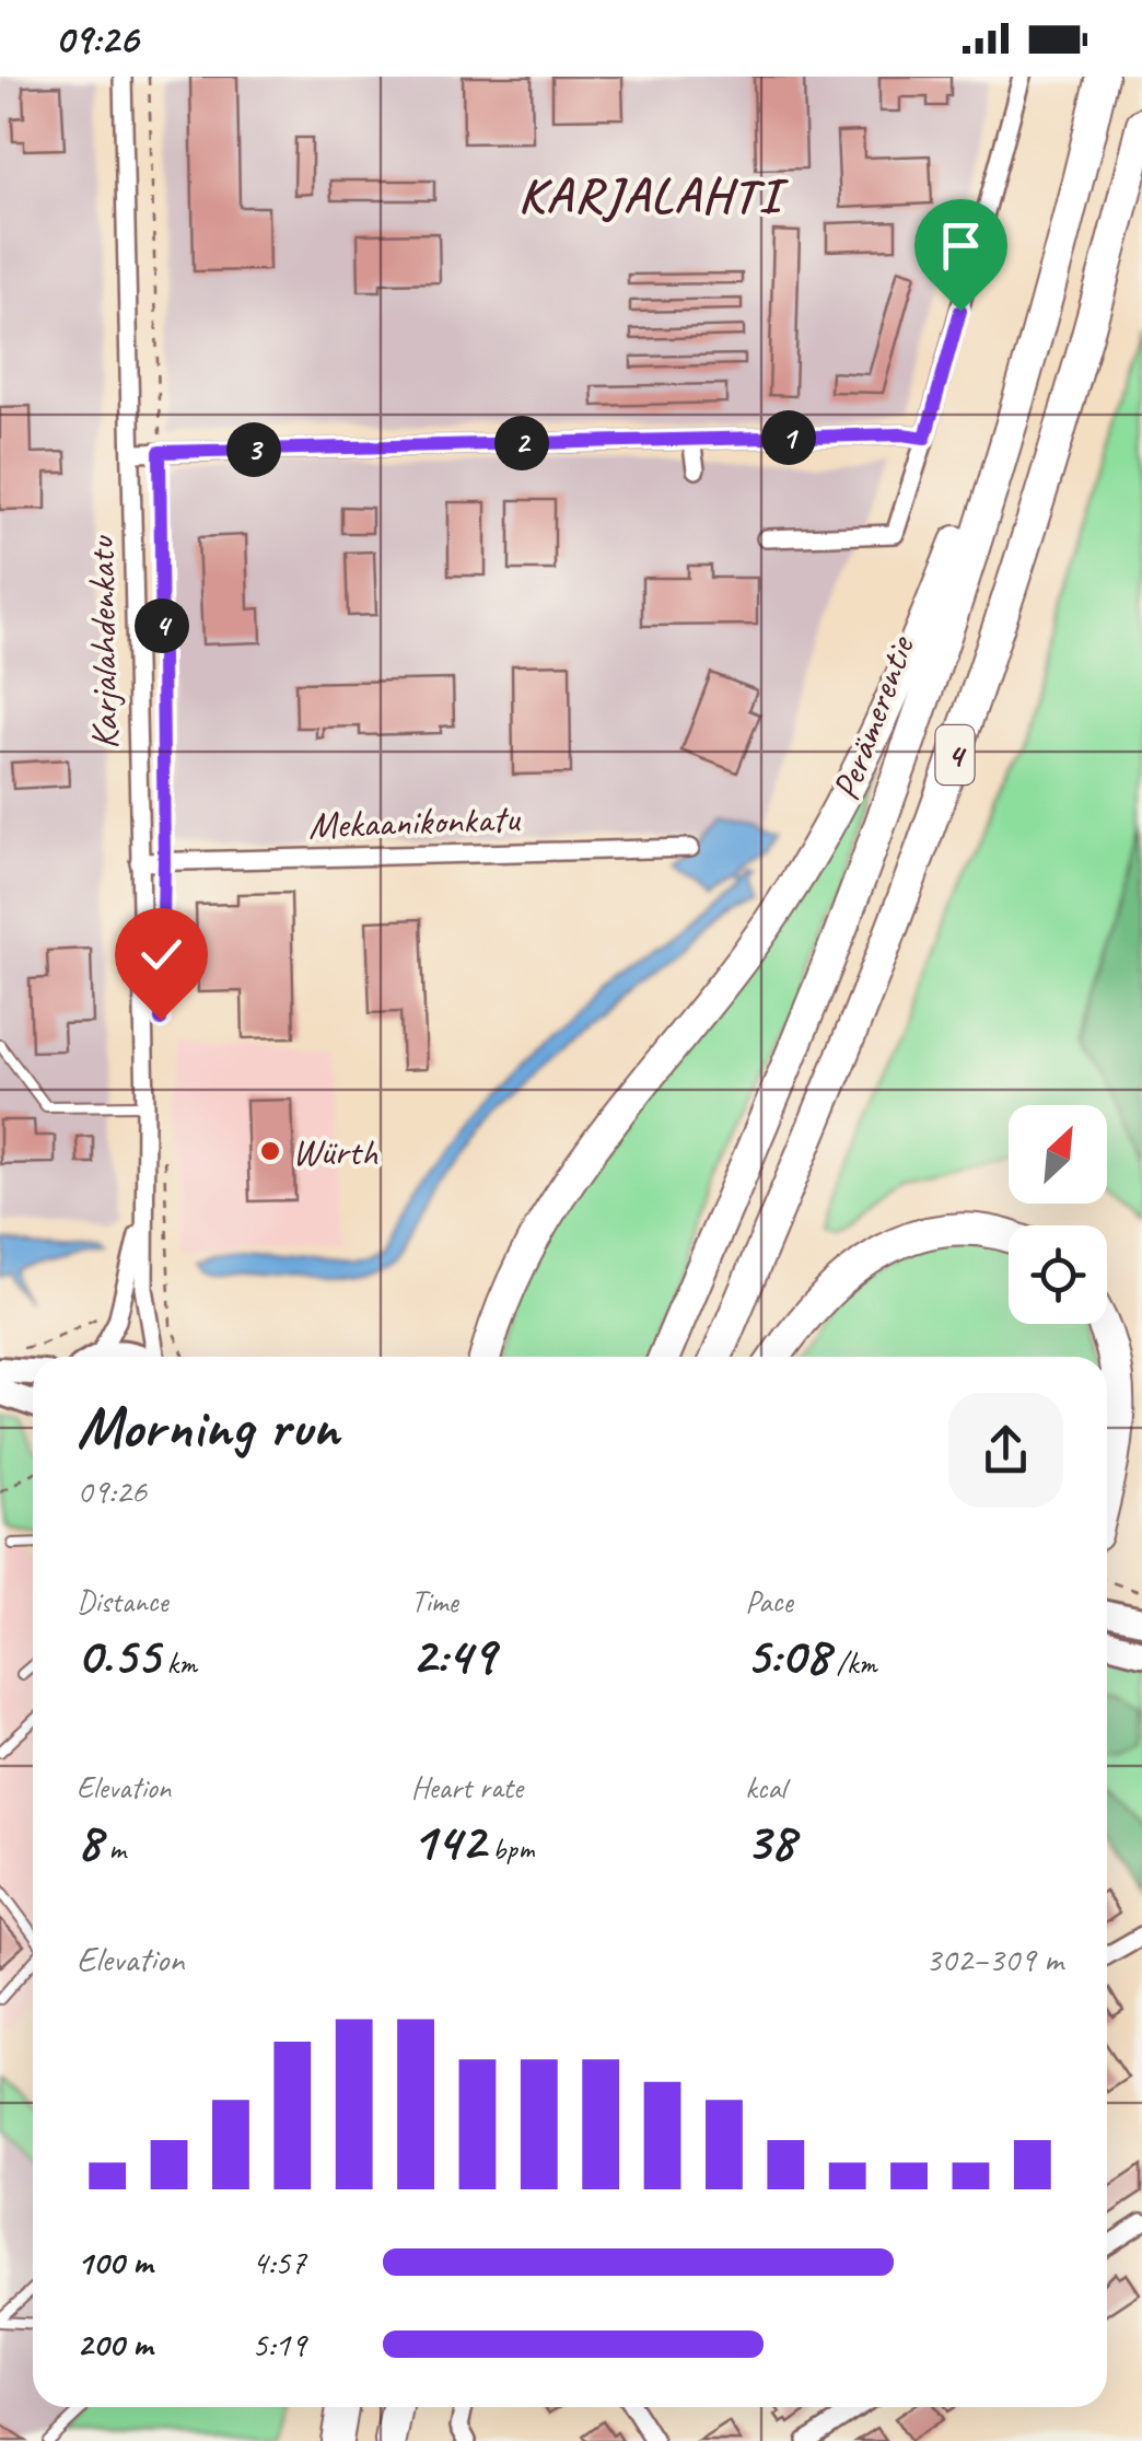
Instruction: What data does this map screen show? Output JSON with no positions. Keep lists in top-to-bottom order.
{
  "streets": {
    "highway": ["Perämerentie", "4"],
    "street": ["Karjalahdenkatu", "Mekaanikonkatu"]
  },
  "crossings": [
    ["Karjalahdenkatu", "Mekaanikonkatu"]
  ],
  "districts": ["KARJALAHTI"],
  "places": ["Würth"],
  "north": "top right",
  "page": {
    "status": "09:26",
    "pins": [
      "1",
      "2",
      "3",
      "4"
    ],
    "heading": ["Morning run", "09:26"],
    "stats": [
      ["Distance", "0.55 km"],
      ["Time", "2:49"],
      ["Pace", "5:08 /km"],
      ["Elevation", "8 m"],
      ["Heart rate", "142 bpm"],
      ["kcal", "38"]
    ],
    "chart": ["Elevation", "302–309 m"],
    "list": [
      {
        "name": "100 m",
        "note": "4:57"
      },
      {
        "name": "200 m",
        "note": "5:19"
      }
    ]
  }
}
